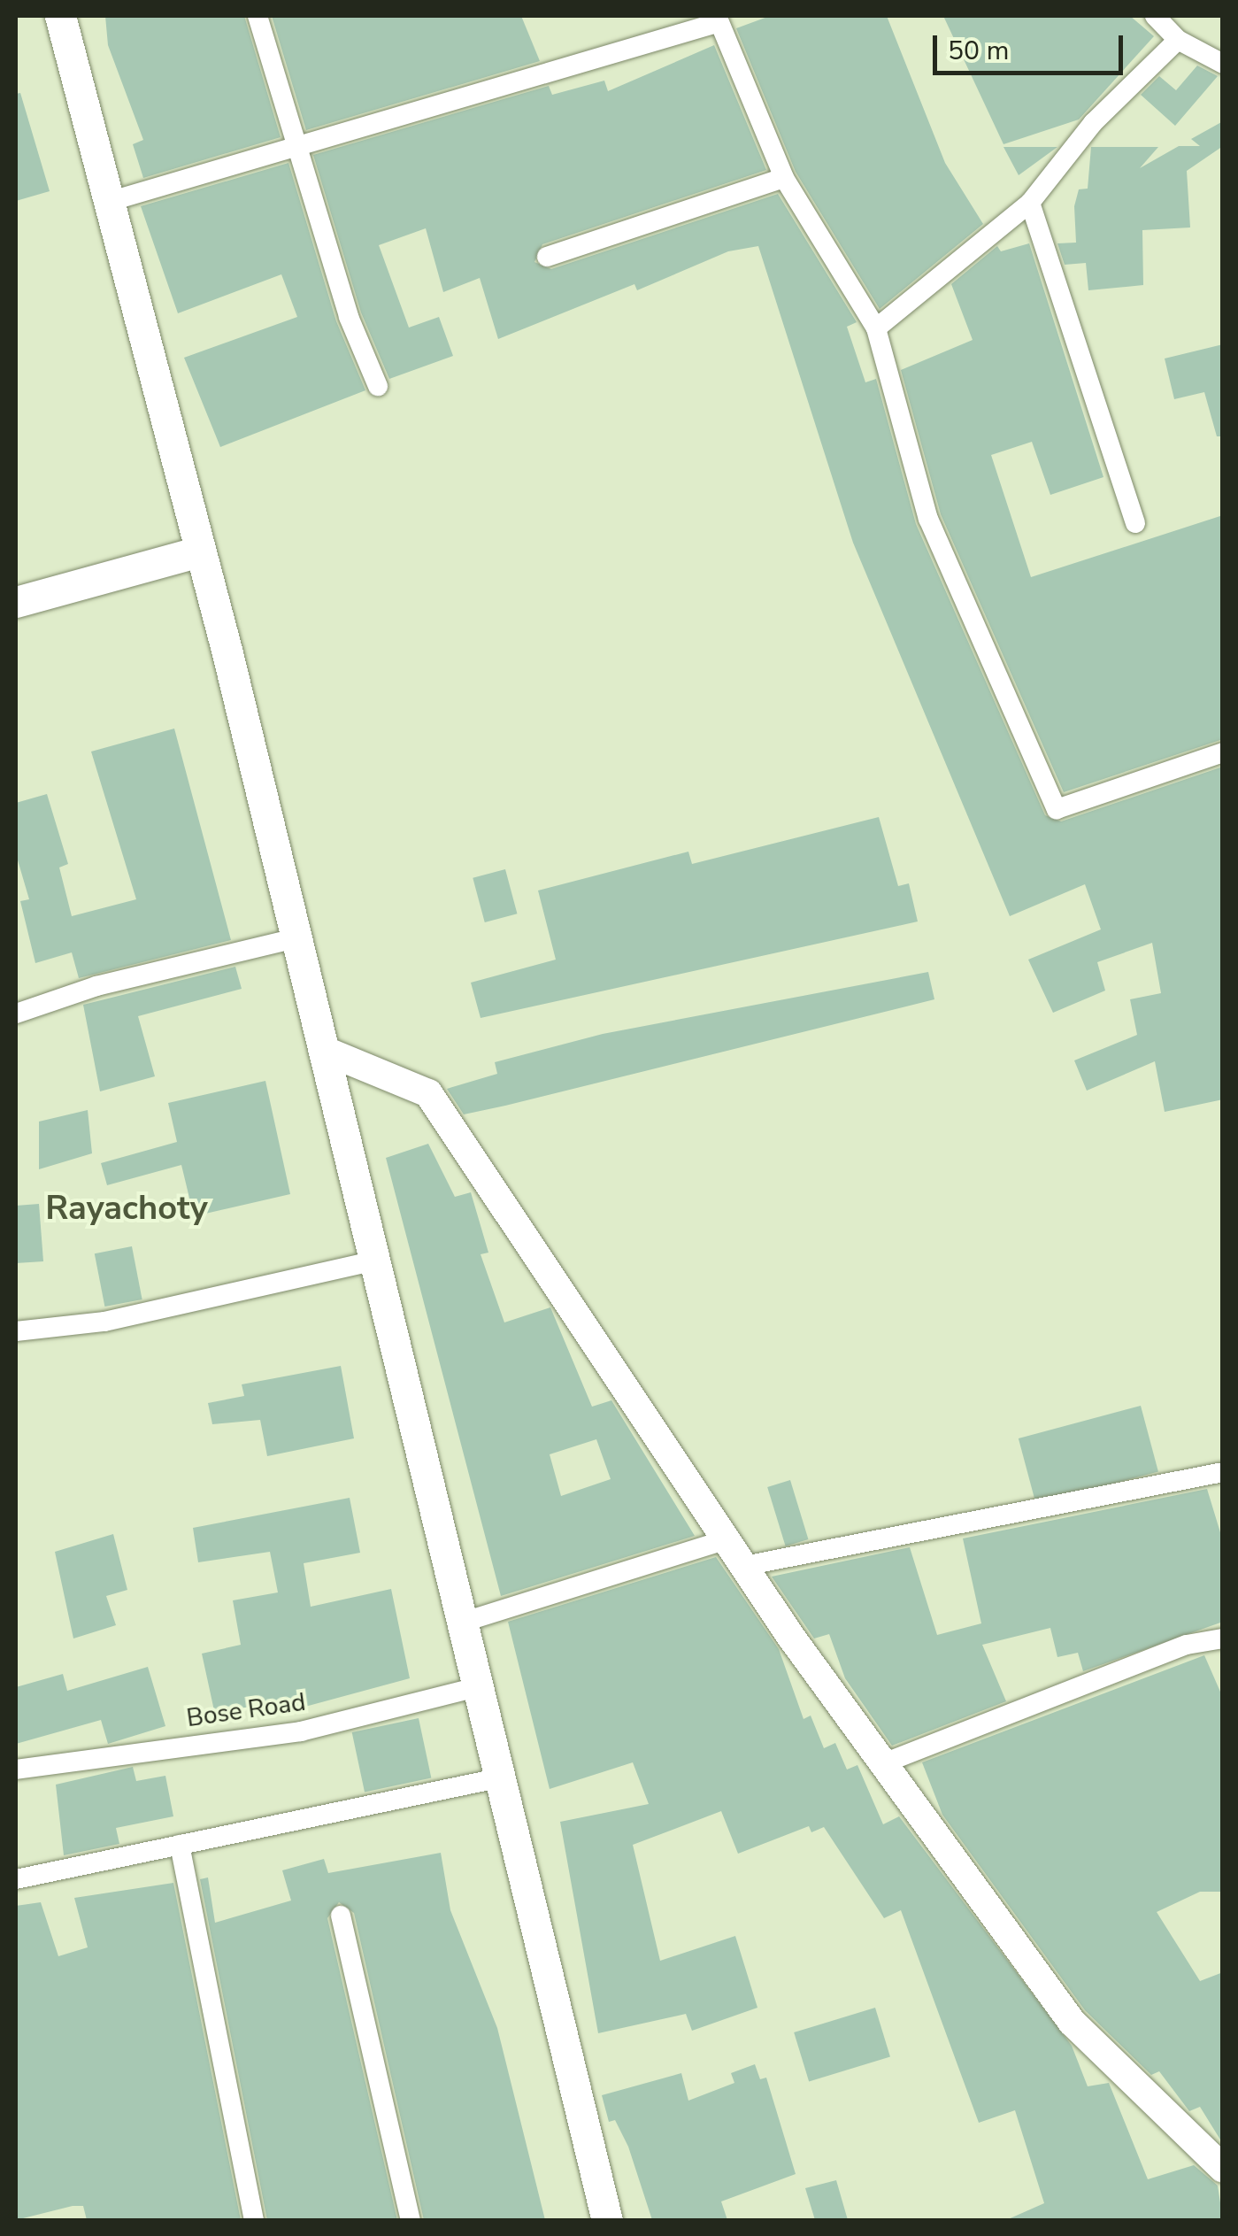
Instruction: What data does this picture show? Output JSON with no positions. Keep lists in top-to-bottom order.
{
  "streets": {
    "street": ["Bose Road"]
  },
  "districts": ["Rayachoty"],
  "scale_bar": "50 m"
}
